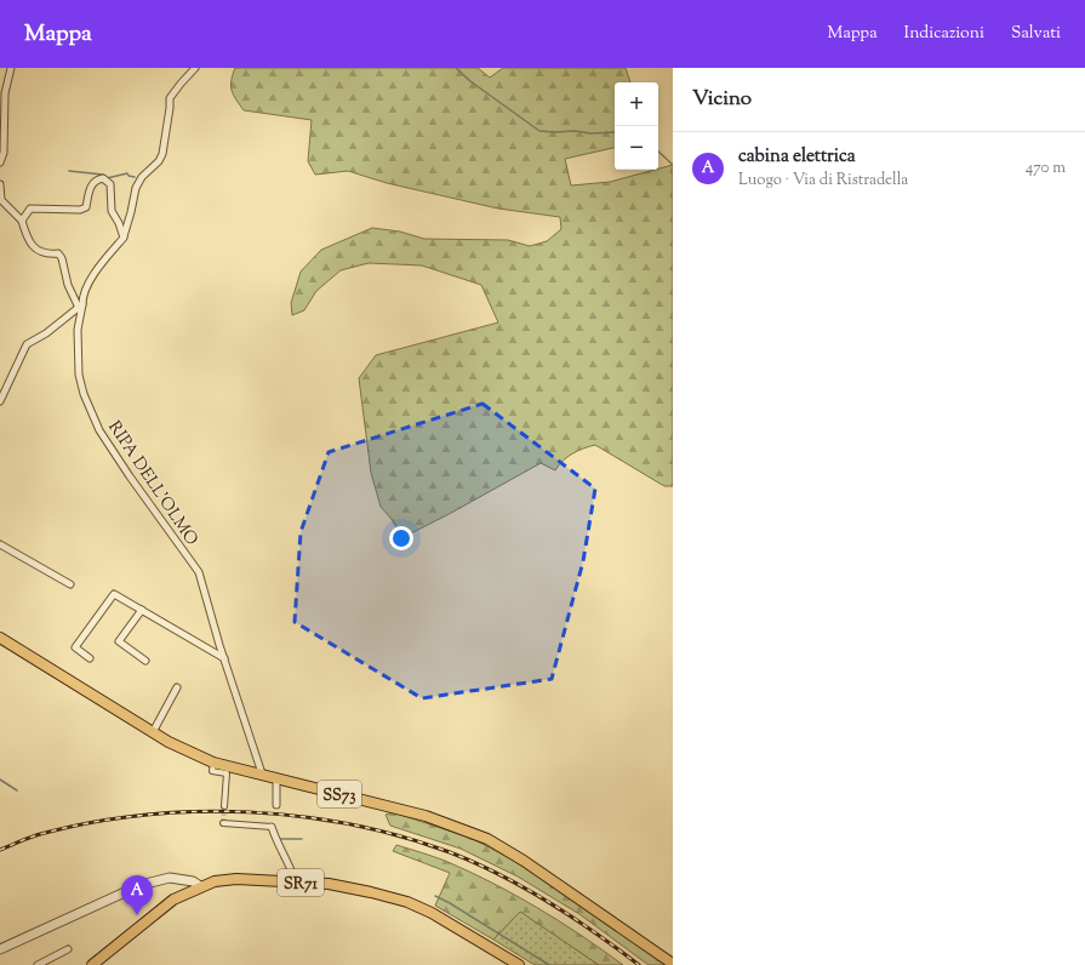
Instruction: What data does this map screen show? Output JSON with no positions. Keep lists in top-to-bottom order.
{
  "streets": {
    "main road": ["SS73", "SR71"],
    "street": ["RIPA DELL'OLMO"]
  },
  "crossings": [
    ["RIPA DELL'OLMO", "SS73"]
  ],
  "page": {
    "header": "Mappa",
    "nav": ["Mappa", "Indicazioni", "Salvati"],
    "heading": "Vicino",
    "map_buttons": ["+", "−"],
    "list": [
      {
        "mark": "A",
        "name": "cabina elettrica",
        "note": "Luogo · Via di Ristradella",
        "value": "470 m"
      }
    ],
    "pins": "A"
  }
}
